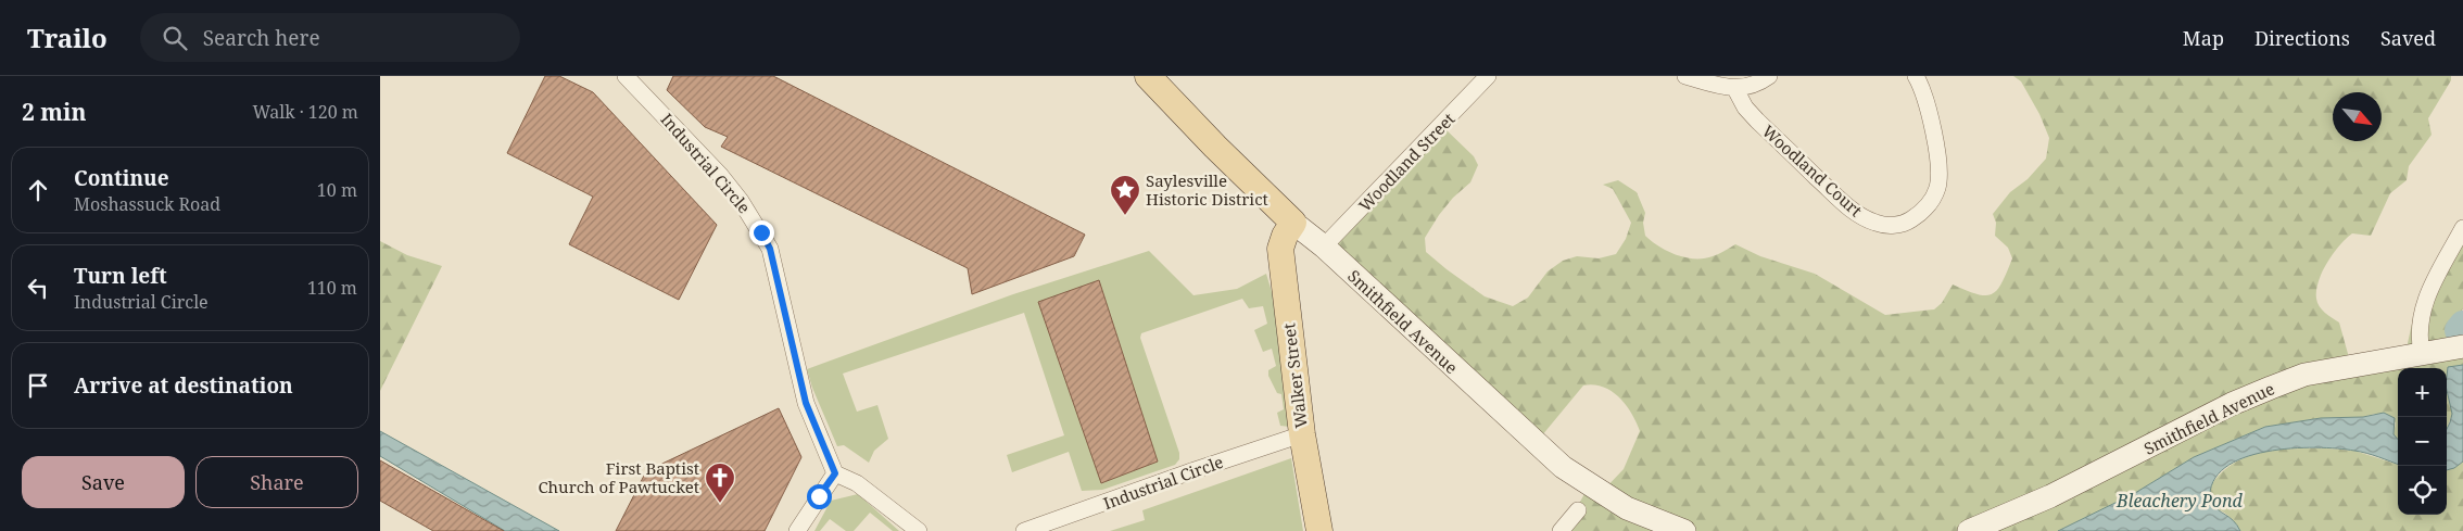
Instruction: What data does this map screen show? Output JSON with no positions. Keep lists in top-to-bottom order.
{
  "streets": {
    "main road": ["Smithfield Avenue", "Walker Street"],
    "street": ["Woodland Street", "Industrial Circle", "Woodland Court"]
  },
  "crossings": [
    ["Woodland Street", "Smithfield Avenue"],
    ["Industrial Circle", "Walker Street"],
    ["Smithfield Avenue", "Walker Street"]
  ],
  "water": ["Bleachery Pond"],
  "places": {
    "place": ["Saylesville Historic District"],
    "church": ["First Baptist Church of Pawtucket"]
  },
  "north": "bottom right",
  "page": {
    "header": "Trailo",
    "search": "Search here",
    "nav": ["Map", "Directions", "Saved"],
    "heading": ["2 min", "Walk · 120 m"],
    "list": [
      ["Continue", "Moshassuck Road", "10 m"],
      ["Turn left", "Industrial Circle", "110 m"],
      "Arrive at destination"
    ],
    "map_buttons": ["+", "−"],
    "buttons": ["Save", "Share"]
  }
}
